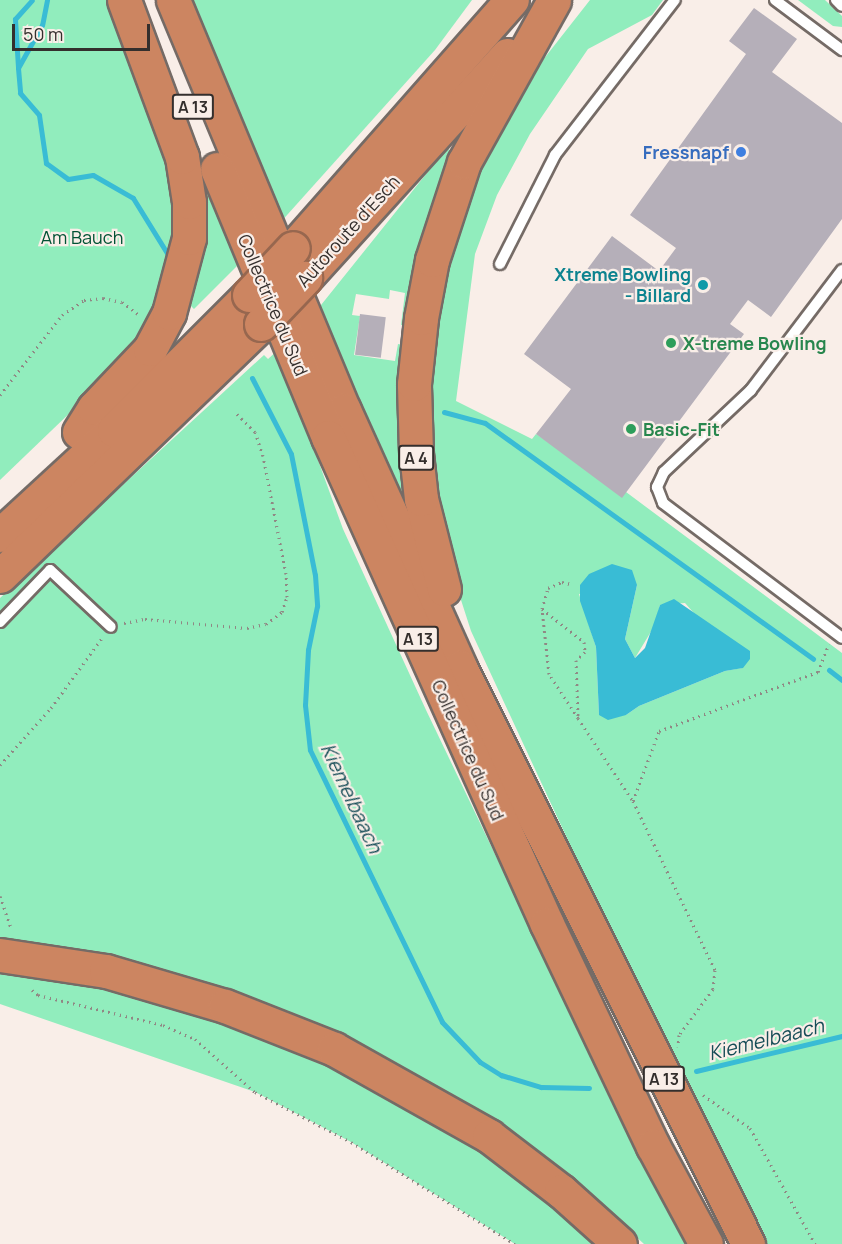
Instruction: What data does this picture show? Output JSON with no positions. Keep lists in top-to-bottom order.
{
  "streets": {
    "highway": [
      "A 13",
      "Autoroute d'Esch",
      "Collectrice du Sud",
      "A 4"
    ]
  },
  "crossings": [
    ["A 13", "A 4"],
    ["Autoroute d'Esch", "A 4"]
  ],
  "water": ["Kiemelbaach"],
  "parks": ["Am Bauch"],
  "places": [
    "Fressnapf",
    "Xtreme Bowling - Billard",
    "X-treme Bowling",
    "Basic-Fit"
  ],
  "scale_bar": "50 m"
}
